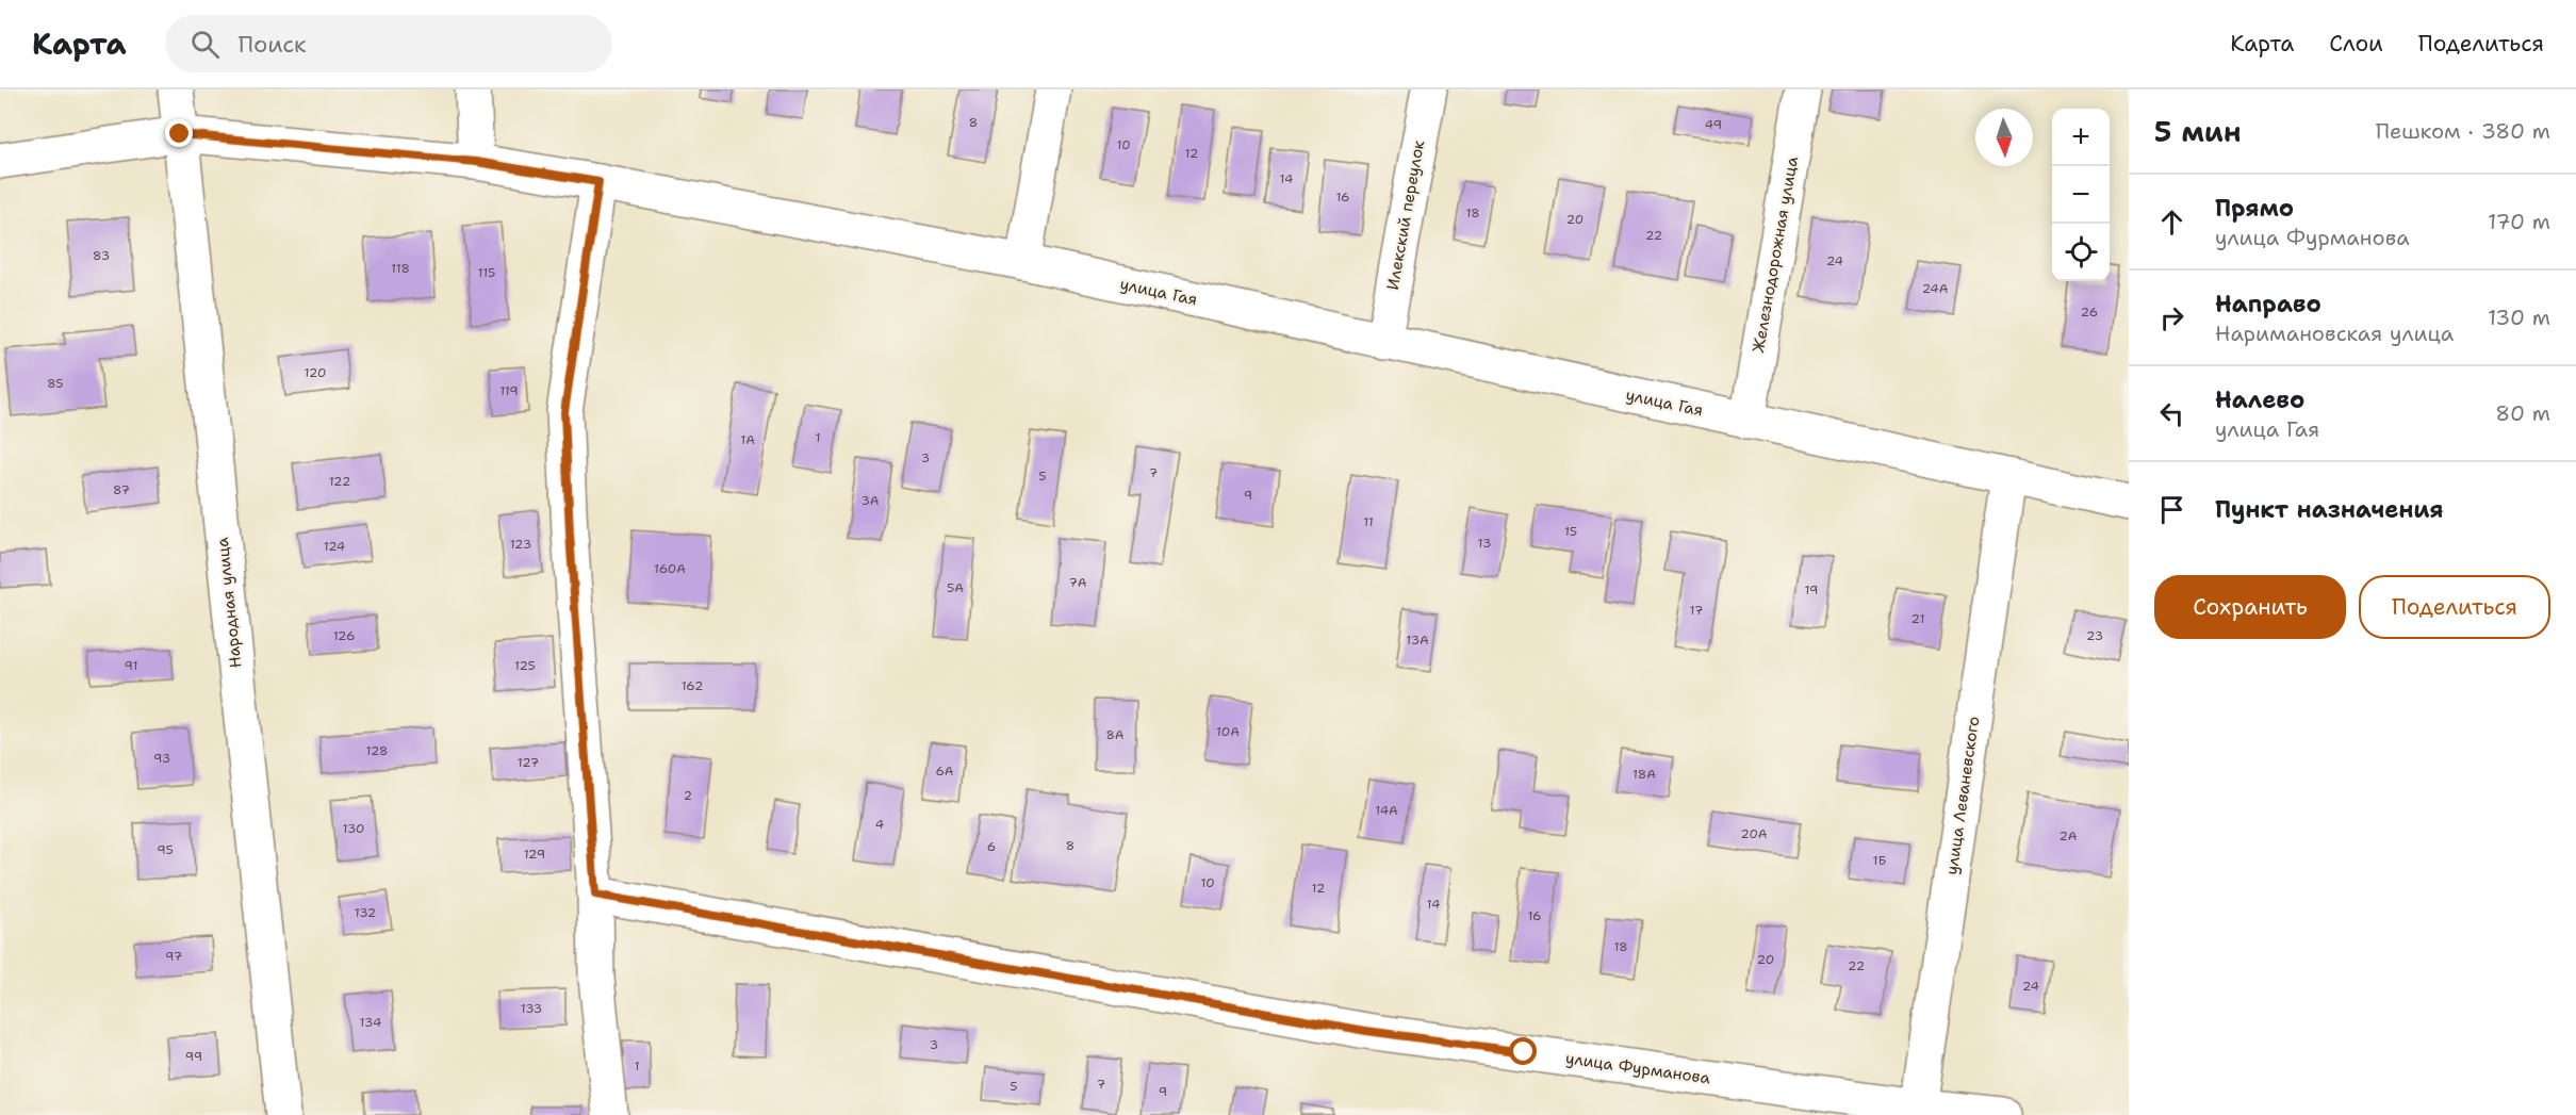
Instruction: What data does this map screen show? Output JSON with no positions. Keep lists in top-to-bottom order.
{
  "streets": {
    "street": [
      "Илекский переулок",
      "Железнодорожная улица",
      "улица Гая",
      "Народная улица",
      "улица Леваневского",
      "улица Фурманова"
    ]
  },
  "crossings": [
    ["Илекский переулок", "улица Гая"],
    ["Железнодорожная улица", "улица Гая"],
    ["улица Гая", "Народная улица"],
    ["улица Гая", "улица Леваневского"],
    ["улица Леваневского", "улица Фурманова"]
  ],
  "house_numbers": [
    "8",
    "49",
    "10",
    "12",
    "14",
    "16",
    "18",
    "20",
    "22",
    "83",
    "24",
    "118",
    "115",
    "24А",
    "26",
    "120",
    "85",
    "119",
    "1",
    "1А",
    "3",
    "7",
    "5",
    "122",
    "87",
    "9",
    "3А",
    "11",
    "15",
    "13",
    "123",
    "124",
    "160А",
    "7А",
    "5А",
    "19",
    "17",
    "21",
    "126",
    "23",
    "13А",
    "91",
    "125",
    "162",
    "10А",
    "8А",
    "128",
    "93",
    "127",
    "6А",
    "18А",
    "2",
    "14А",
    "4",
    "130",
    "20А",
    "2А",
    "8",
    "6",
    "95",
    "129",
    "1Б",
    "10",
    "12",
    "14",
    "132",
    "16",
    "18",
    "97",
    "20",
    "22",
    "24",
    "133",
    "134",
    "3",
    "99",
    "1",
    "7",
    "5",
    "9"
  ],
  "north": "bottom",
  "page": {
    "header": "Карта",
    "search": "Поиск",
    "nav": ["Карта", "Слои", "Поделиться"],
    "heading": ["5 мин", "Пешком · 380 m"],
    "map_buttons": ["+", "−"],
    "list": [
      ["Прямо", "улица Фурманова", "170 m"],
      ["Направо", "Наримановская улица", "130 m"],
      ["Налево", "улица Гая", "80 m"],
      "Пункт назначения"
    ],
    "buttons": ["Сохранить", "Поделиться"]
  }
}
